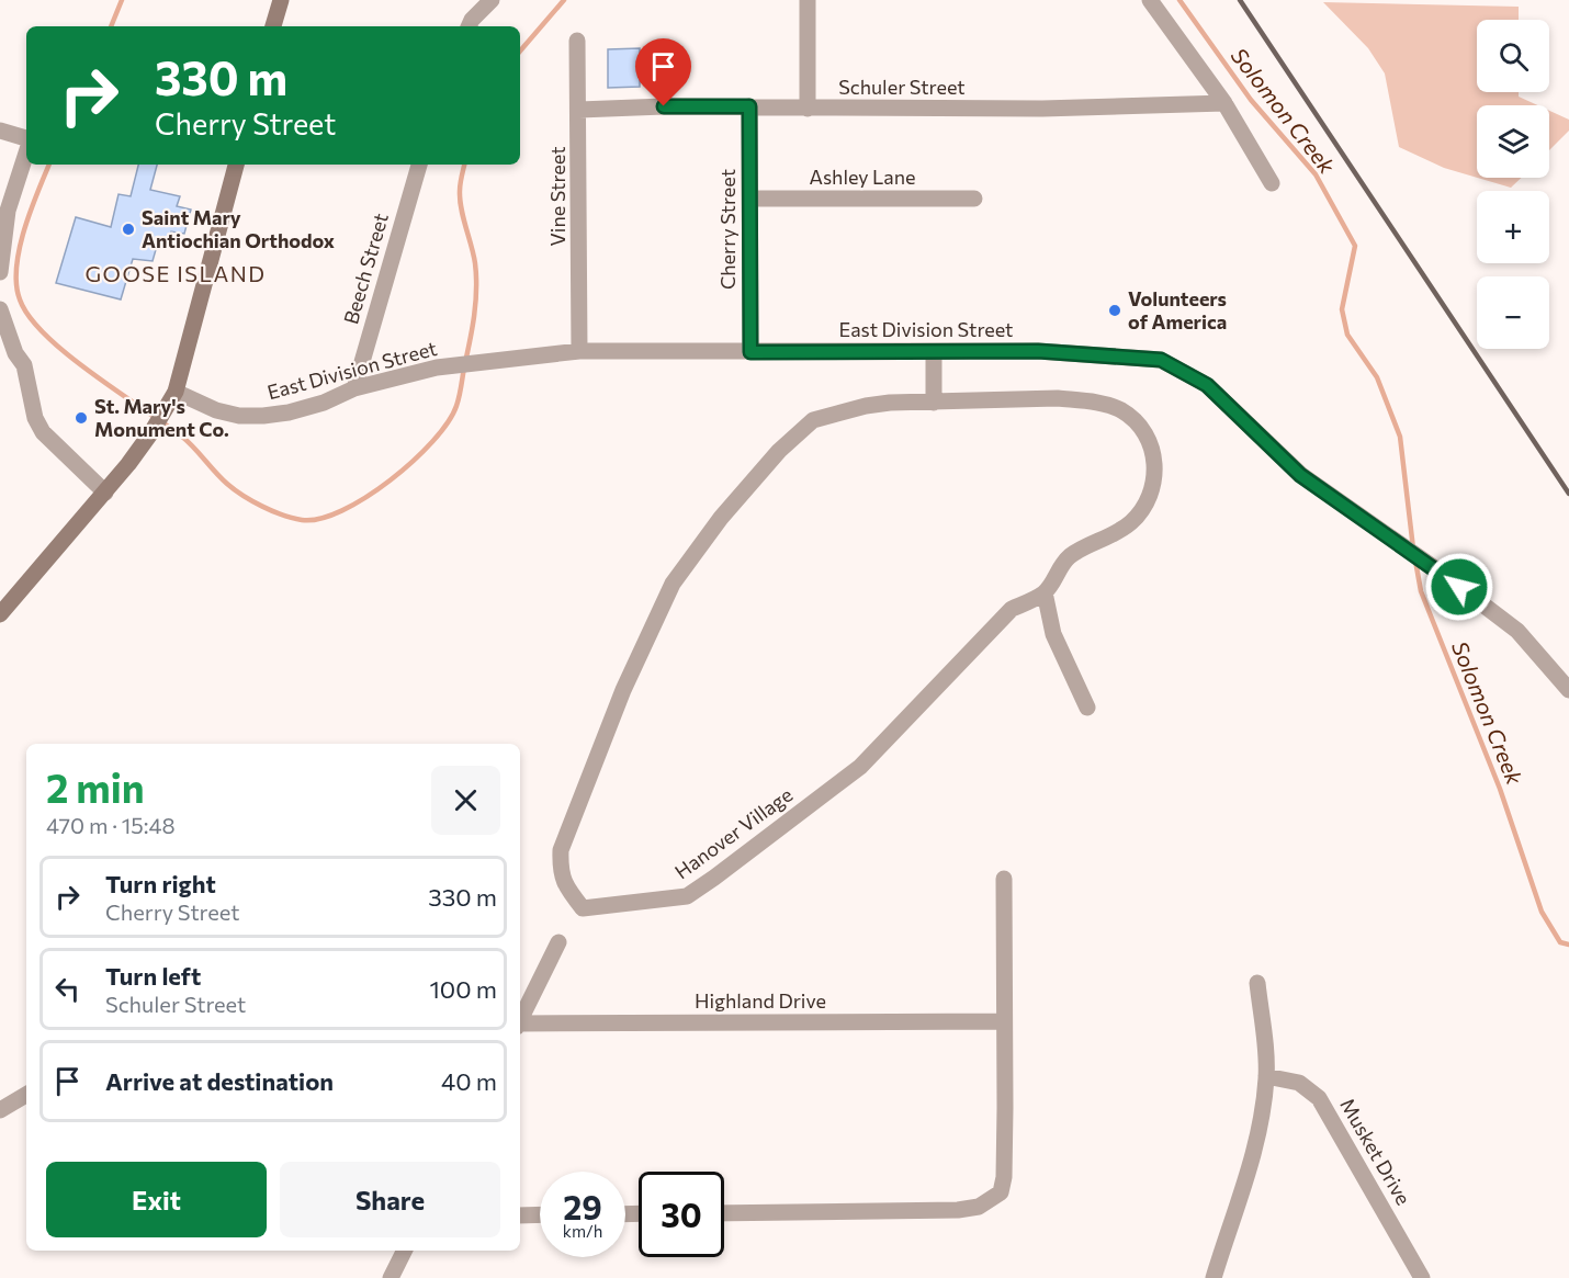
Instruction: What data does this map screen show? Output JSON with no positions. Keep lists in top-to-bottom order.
{
  "streets": {
    "street": [
      "Schuler Street",
      "Ashley Lane",
      "Vine Street",
      "Cherry Street",
      "Beech Street",
      "East Division Street",
      "Hanover Village",
      "Highland Drive",
      "Musket Drive"
    ]
  },
  "crossings": [
    ["Schuler Street", "Vine Street"],
    ["Schuler Street", "Cherry Street"],
    ["Ashley Lane", "Cherry Street"],
    ["Vine Street", "East Division Street"],
    ["Cherry Street", "East Division Street"],
    ["Beech Street", "East Division Street"]
  ],
  "districts": ["GOOSE ISLAND"],
  "water": ["Solomon Creek"],
  "places": ["Saint Mary Antiochian Orthodox", "Volunteers of America", "St. Mary's Monument Co."],
  "page": {
    "map_buttons": ["+", "−"],
    "turn": ["330 m", "Cherry Street"],
    "heading": ["2 min", "470 m · 15:48"],
    "list": [
      {
        "name": "Turn right",
        "note": "Cherry Street",
        "value": "330 m"
      },
      {
        "name": "Turn left",
        "note": "Schuler Street",
        "value": "100 m"
      },
      {
        "name": "Arrive at destination",
        "value": "40 m"
      }
    ],
    "buttons": ["Exit", "Share"],
    "speed": "29 km/h",
    "limit": "30"
  }
}
